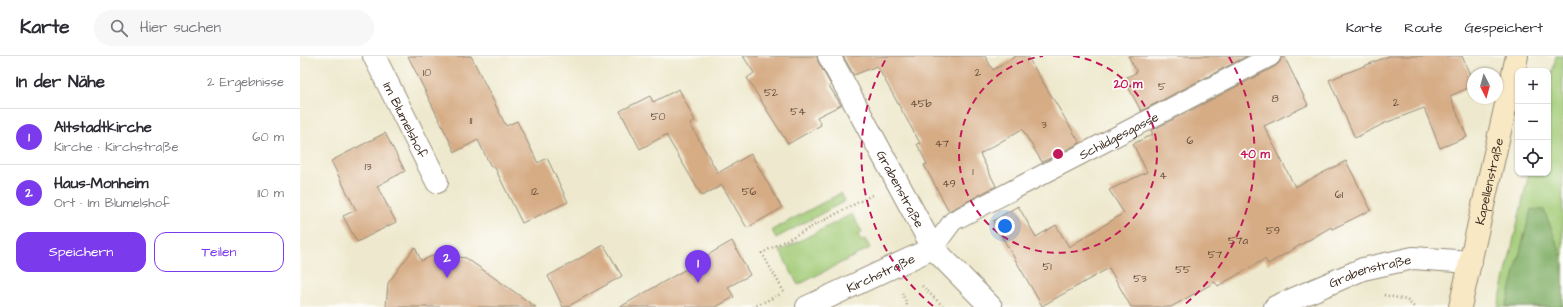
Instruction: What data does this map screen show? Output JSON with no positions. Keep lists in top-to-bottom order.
{
  "streets": {
    "street": [
      "Im Blumelshof",
      "Kapellenstraße",
      "Grabenstraße",
      "Kirchstraße"
    ],
    "lane": ["Schildgesgasse"]
  },
  "crossings": [
    ["Schildgesgasse", "Grabenstraße"],
    ["Schildgesgasse", "Kirchstraße"],
    ["Kapellenstraße", "Grabenstraße"],
    ["Grabenstraße", "Kirchstraße"]
  ],
  "house_numbers": [
    "10",
    "2",
    "5",
    "52",
    "8",
    "2",
    "45b",
    "54",
    "50",
    "11",
    "3",
    "6",
    "47",
    "13",
    "1",
    "4",
    "49",
    "12",
    "56",
    "61",
    "59",
    "57a",
    "57",
    "51",
    "55",
    "53"
  ],
  "north": "bottom",
  "page": {
    "header": "Karte",
    "search": "Hier suchen",
    "nav": ["Karte", "Route", "Gespeichert"],
    "heading": ["In der Nähe", "2 Ergebnisse"],
    "map_buttons": ["+", "−"],
    "list": [
      {
        "mark": "1",
        "name": "Altstadtkirche",
        "note": "Kirche · Kirchstraße",
        "value": "60 m"
      },
      {
        "mark": "2",
        "name": "Haus-Monheim",
        "note": "Ort · Im Blumelshof",
        "value": "110 m"
      }
    ],
    "buttons": ["Speichern", "Teilen"],
    "pins": ["2", "1"]
  },
  "rings": ["20 m", "40 m"]
}
